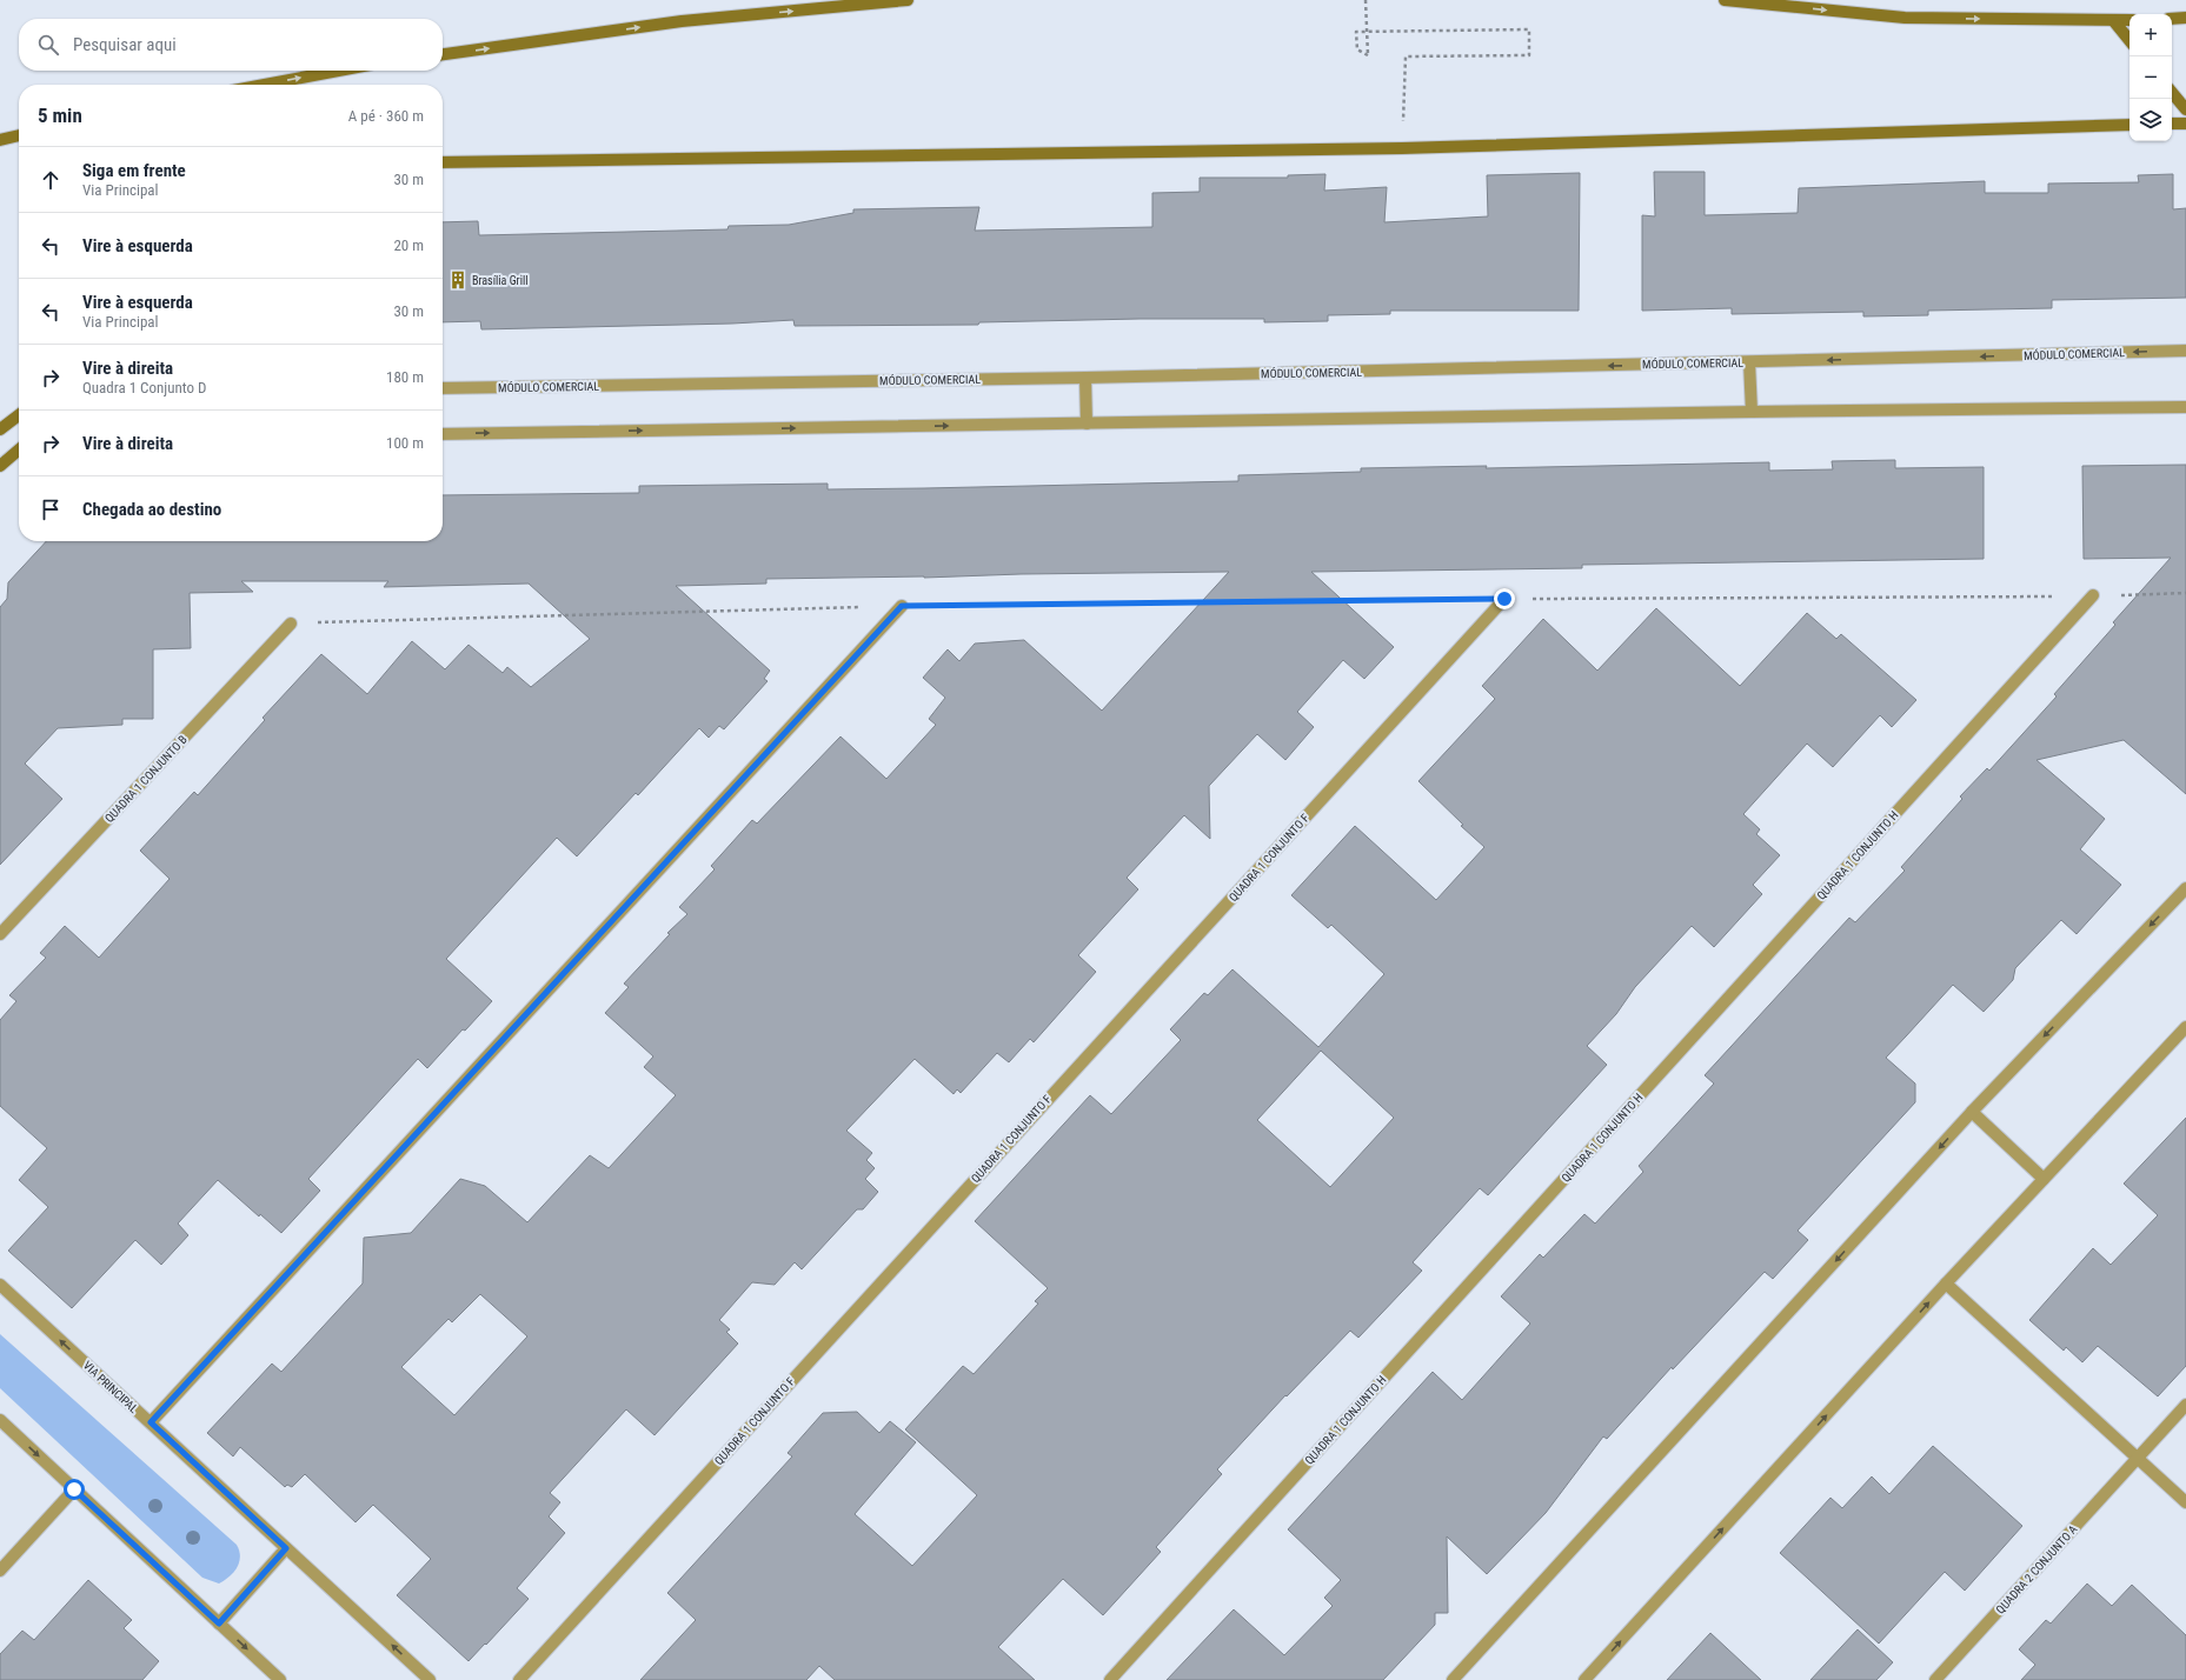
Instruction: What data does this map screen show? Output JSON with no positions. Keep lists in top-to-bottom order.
{
  "streets": {
    "street": [
      "MÓDULO COMERCIAL",
      "QUADRA 1 CONJUNTO B",
      "QUADRA 1 CONJUNTO H",
      "QUADRA 1 CONJUNTO F",
      "VIA PRINCIPAL",
      "QUADRA 2 CONJUNTO A"
    ]
  },
  "places": {
    "building": ["Brasília Grill"]
  },
  "page": {
    "map_buttons": ["+", "−"],
    "search": "Pesquisar aqui",
    "heading": ["5 min", "A pé · 360 m"],
    "list": [
      ["Siga em frente", "Via Principal", "30 m"],
      ["Vire à esquerda", "20 m"],
      ["Vire à esquerda", "Via Principal", "30 m"],
      ["Vire à direita", "Quadra 1 Conjunto D", "180 m"],
      ["Vire à direita", "100 m"],
      "Chegada ao destino"
    ]
  }
}
